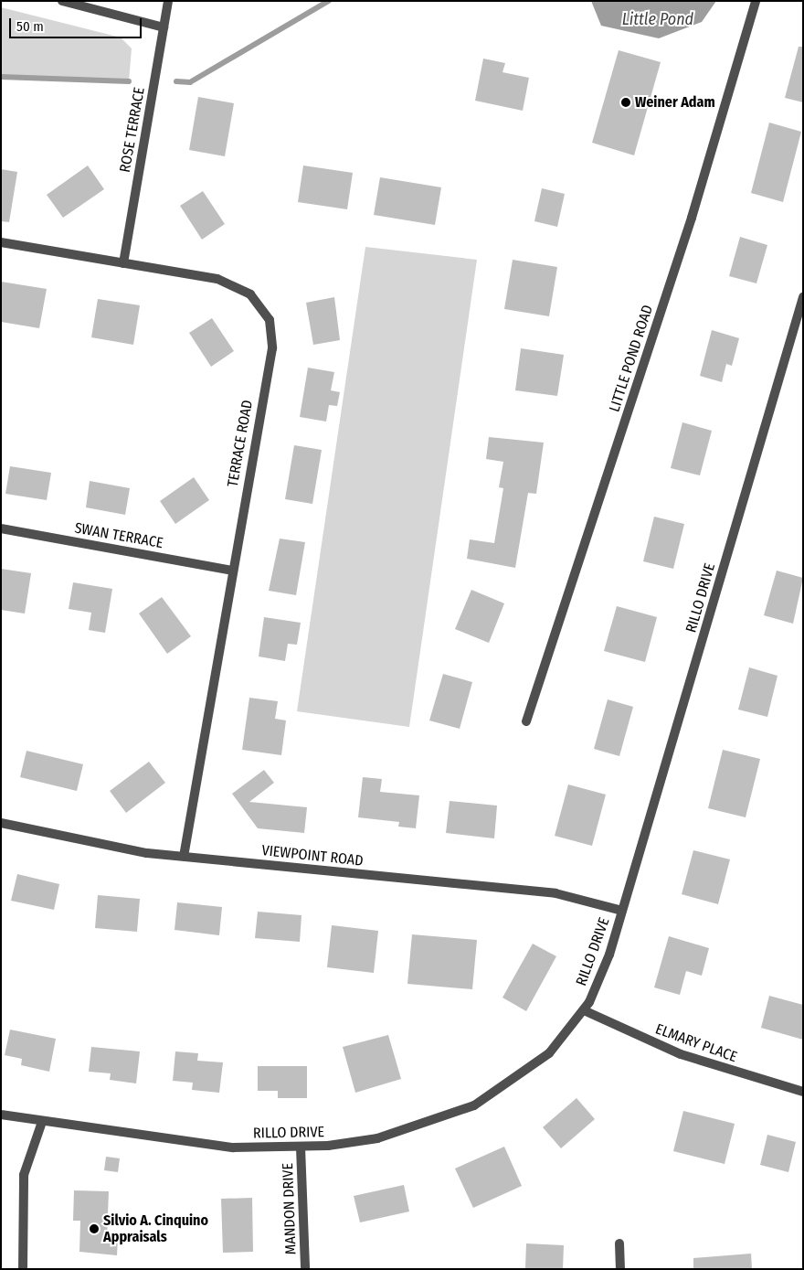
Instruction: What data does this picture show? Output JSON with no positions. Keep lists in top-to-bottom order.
{
  "streets": {
    "street": [
      "ROSE TERRACE",
      "LITTLE POND ROAD",
      "TERRACE ROAD",
      "SWAN TERRACE",
      "RILLO DRIVE",
      "VIEWPOINT ROAD",
      "ELMARY PLACE",
      "MANDON DRIVE"
    ]
  },
  "crossings": [
    ["ROSE TERRACE", "TERRACE ROAD"],
    ["TERRACE ROAD", "SWAN TERRACE"],
    ["TERRACE ROAD", "VIEWPOINT ROAD"],
    ["RILLO DRIVE", "VIEWPOINT ROAD"],
    ["RILLO DRIVE", "ELMARY PLACE"],
    ["RILLO DRIVE", "MANDON DRIVE"]
  ],
  "water": ["Little Pond"],
  "places": ["Weiner Adam", "Silvio A. Cinquino Appraisals"],
  "scale_bar": "50 m"
}
